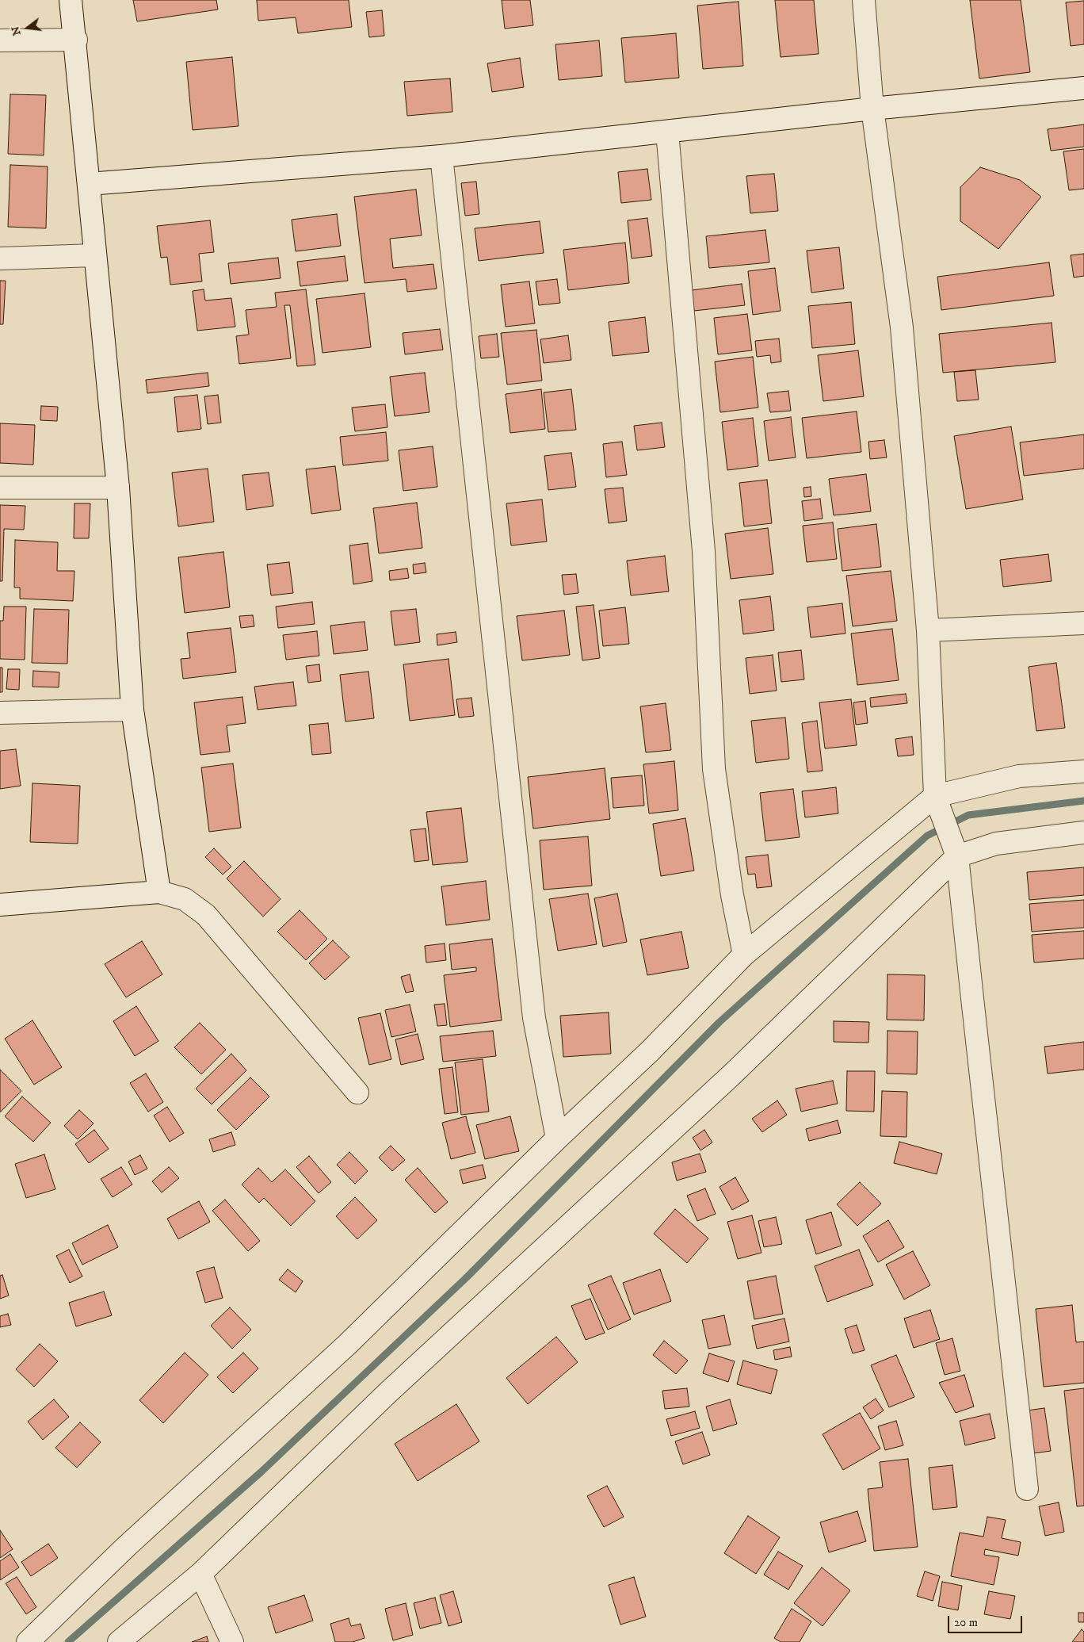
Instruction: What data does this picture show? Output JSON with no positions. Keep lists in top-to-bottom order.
{
  "scale_bar": "20 m",
  "north": "left"
}
